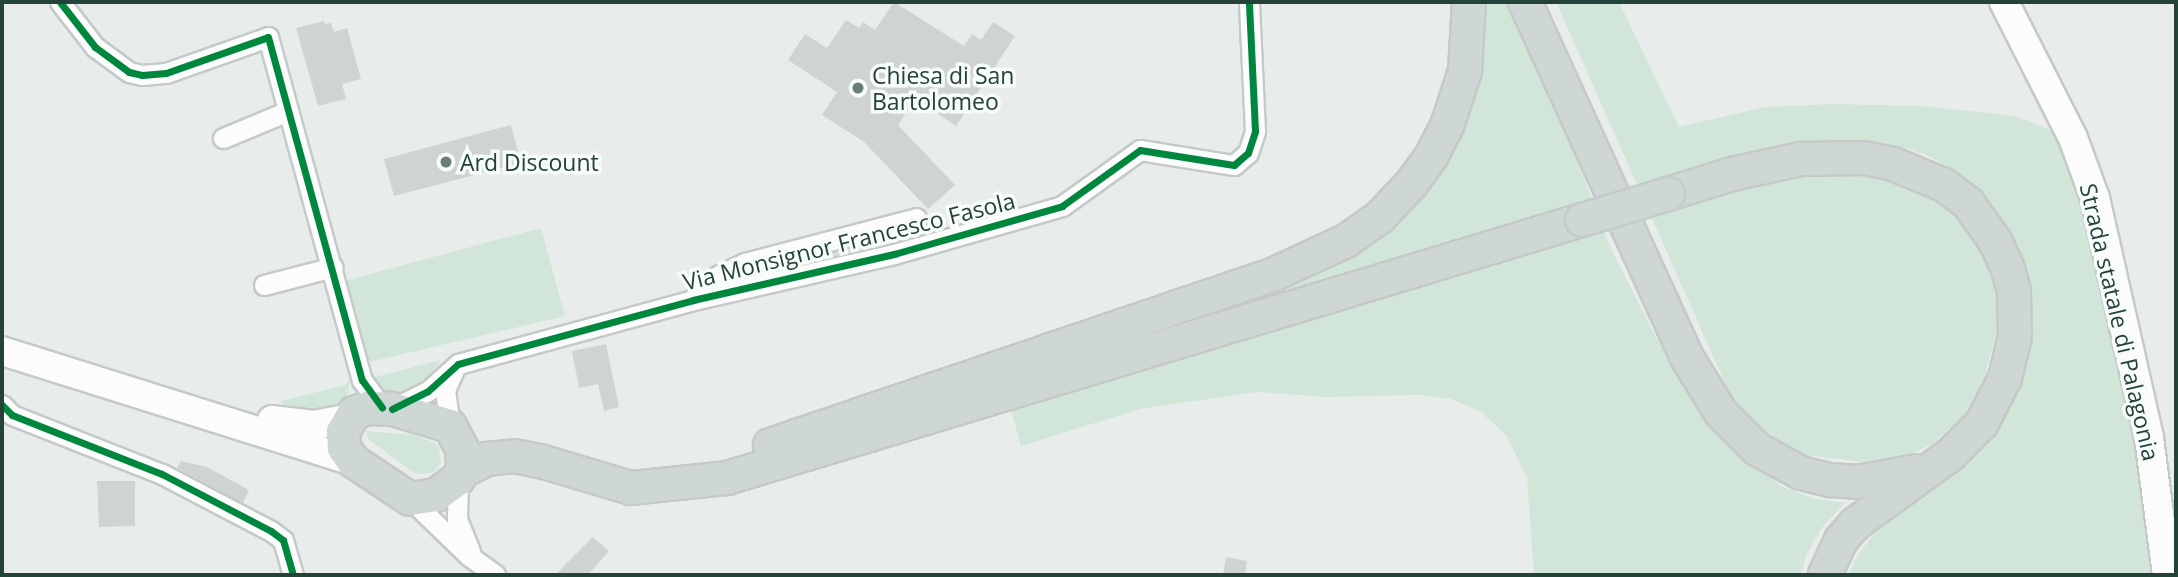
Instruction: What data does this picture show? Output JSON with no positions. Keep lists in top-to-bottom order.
{
  "streets": {
    "main road": ["Strada statale di Palagonia"],
    "street": ["Via Monsignor Francesco Fasola"]
  },
  "places": ["Chiesa di San Bartolomeo", "Ard Discount"]
}
